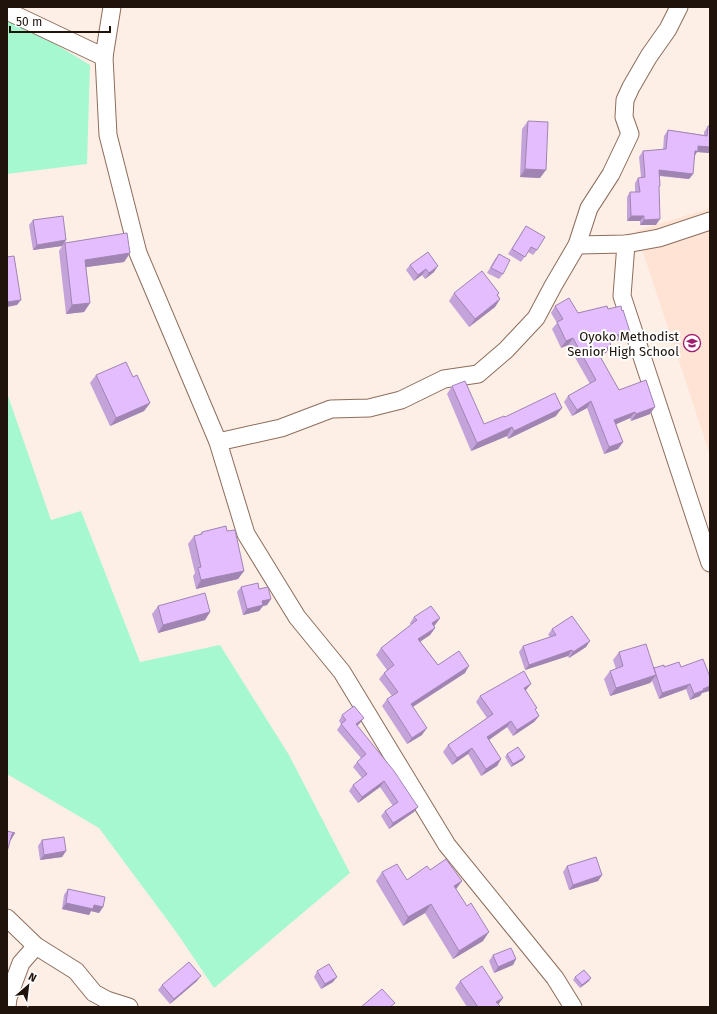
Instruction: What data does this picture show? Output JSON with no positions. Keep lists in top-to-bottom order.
{
  "places": {
    "school or university": ["Oyoko Methodist Senior High School"]
  },
  "scale_bar": "50 m",
  "north": "top right"
}
